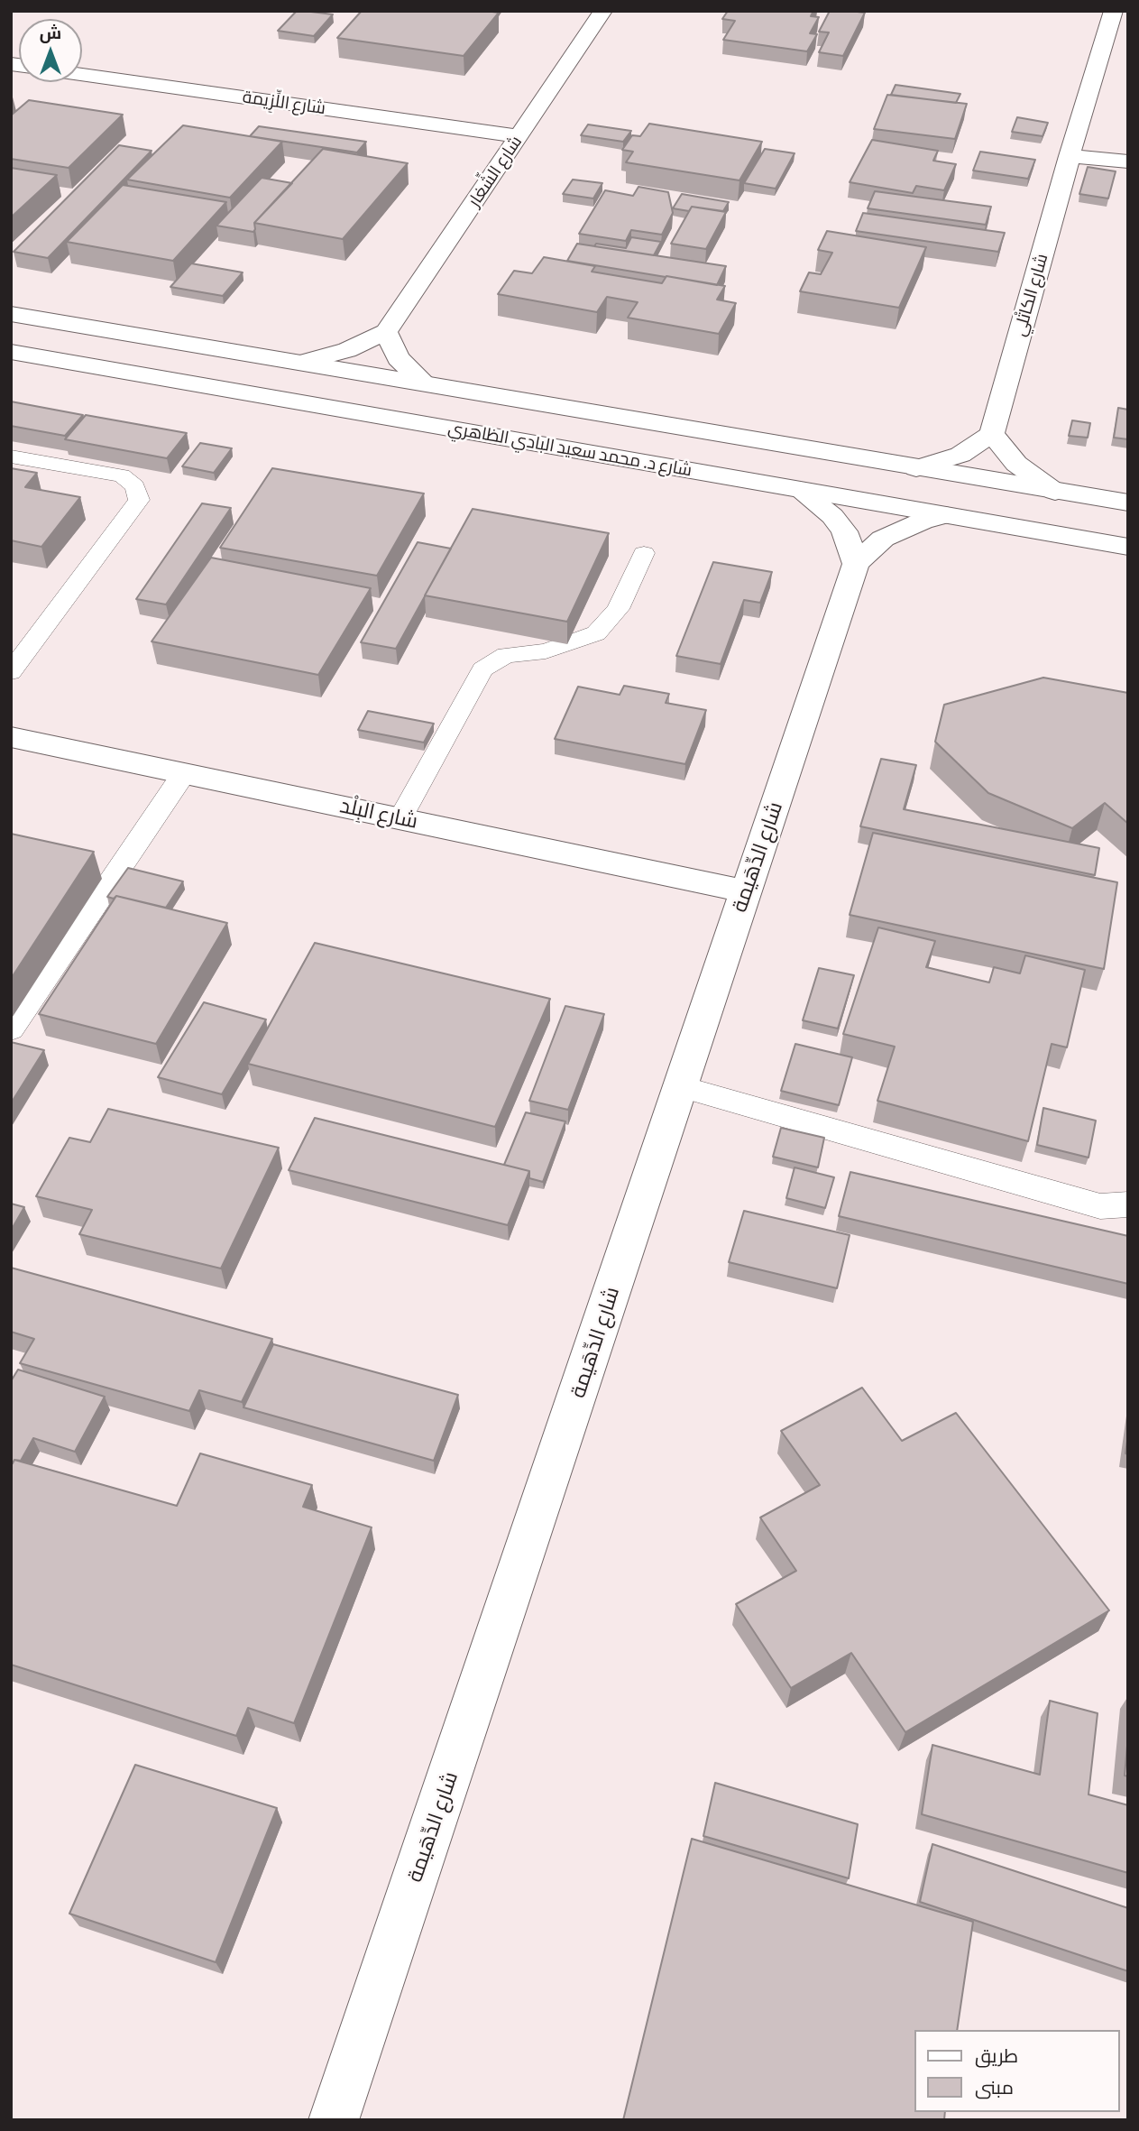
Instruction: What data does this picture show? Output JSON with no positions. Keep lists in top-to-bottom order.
{
  "streets": {
    "street": [
      "شارع اللِّزِيمة",
      "شارع الشِّغار",
      "شارع الكاتْلي",
      "شارع د. محمد سعيد البادي الظاهري",
      "شارع البِلْد",
      "شارع الدِّهَيمة"
    ]
  },
  "crossings": [
    ["شارع اللِّزِيمة", "شارع الشِّغار"],
    ["شارع د. محمد سعيد البادي الظاهري", "شارع الدِّهَيمة"],
    ["شارع البِلْد", "شارع الدِّهَيمة"]
  ],
  "legend": ["طريق", "مبنى"],
  "north": "top"
}
